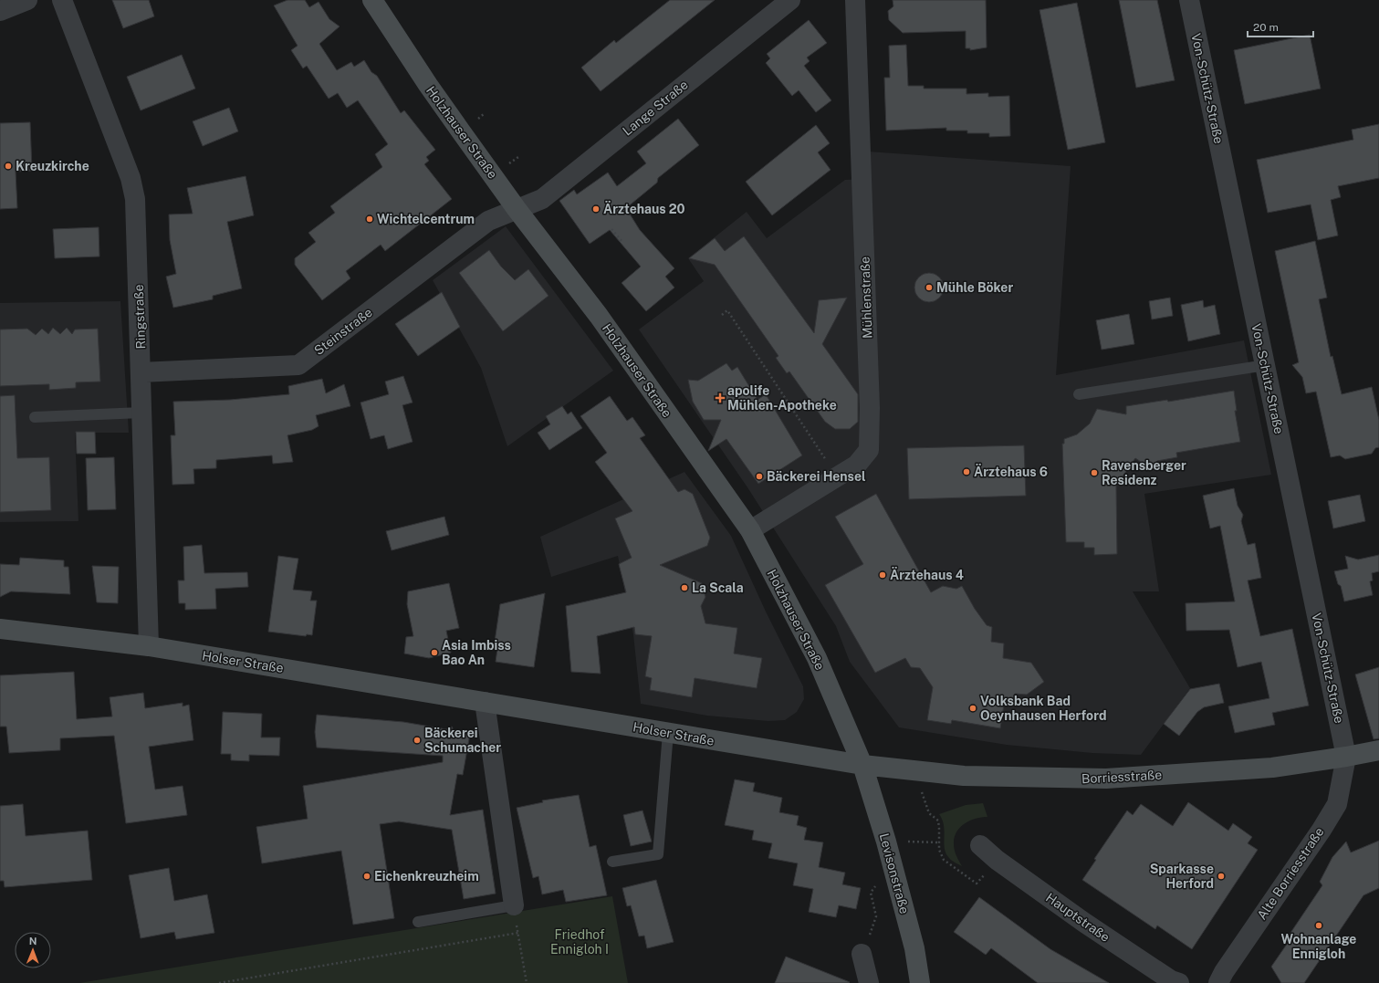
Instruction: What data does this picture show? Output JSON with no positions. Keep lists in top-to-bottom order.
{
  "streets": {
    "main road": [
      "Holzhauser Straße",
      "Holser Straße",
      "Borriesstraße",
      "Levisonstraße"
    ],
    "street": [
      "Von-Schütz-Straße",
      "Lange Straße",
      "Mühlenstraße",
      "Ringstraße",
      "Steinstraße",
      "Alte Borriesstraße",
      "Hauptstraße"
    ]
  },
  "crossings": [
    ["Von-Schütz-Straße", "Borriesstraße"],
    ["Von-Schütz-Straße", "Alte Borriesstraße"],
    ["Lange Straße", "Holzhauser Straße"],
    ["Lange Straße", "Steinstraße"],
    ["Holzhauser Straße", "Mühlenstraße"],
    ["Holzhauser Straße", "Steinstraße"],
    ["Holzhauser Straße", "Holser Straße"],
    ["Holzhauser Straße", "Borriesstraße"],
    ["Holzhauser Straße", "Levisonstraße"],
    ["Ringstraße", "Steinstraße"],
    ["Ringstraße", "Holser Straße"],
    ["Holser Straße", "Borriesstraße"],
    ["Holser Straße", "Levisonstraße"],
    ["Borriesstraße", "Levisonstraße"],
    ["Borriesstraße", "Alte Borriesstraße"]
  ],
  "parks": ["Friedhof Ennigloh I"],
  "places": {
    "other": [
      "Kreuzkirche",
      "Ärztehaus 20",
      "Wichtelcentrum",
      "Mühle Böker",
      "Ärztehaus 6",
      "Ravensberger Residenz",
      "Bäckerei Hensel",
      "Ärztehaus 4",
      "La Scala",
      "Asia Imbiss Bao An",
      "Volksbank Bad Oeynhausen Herford",
      "Bäckerei Schumacher",
      "Eichenkreuzheim",
      "Sparkasse Herford",
      "Wohnanlage Ennigloh"
    ],
    "health": ["apolife Mühlen-Apotheke"]
  },
  "scale_bar": "20 m",
  "north": "top"
}
